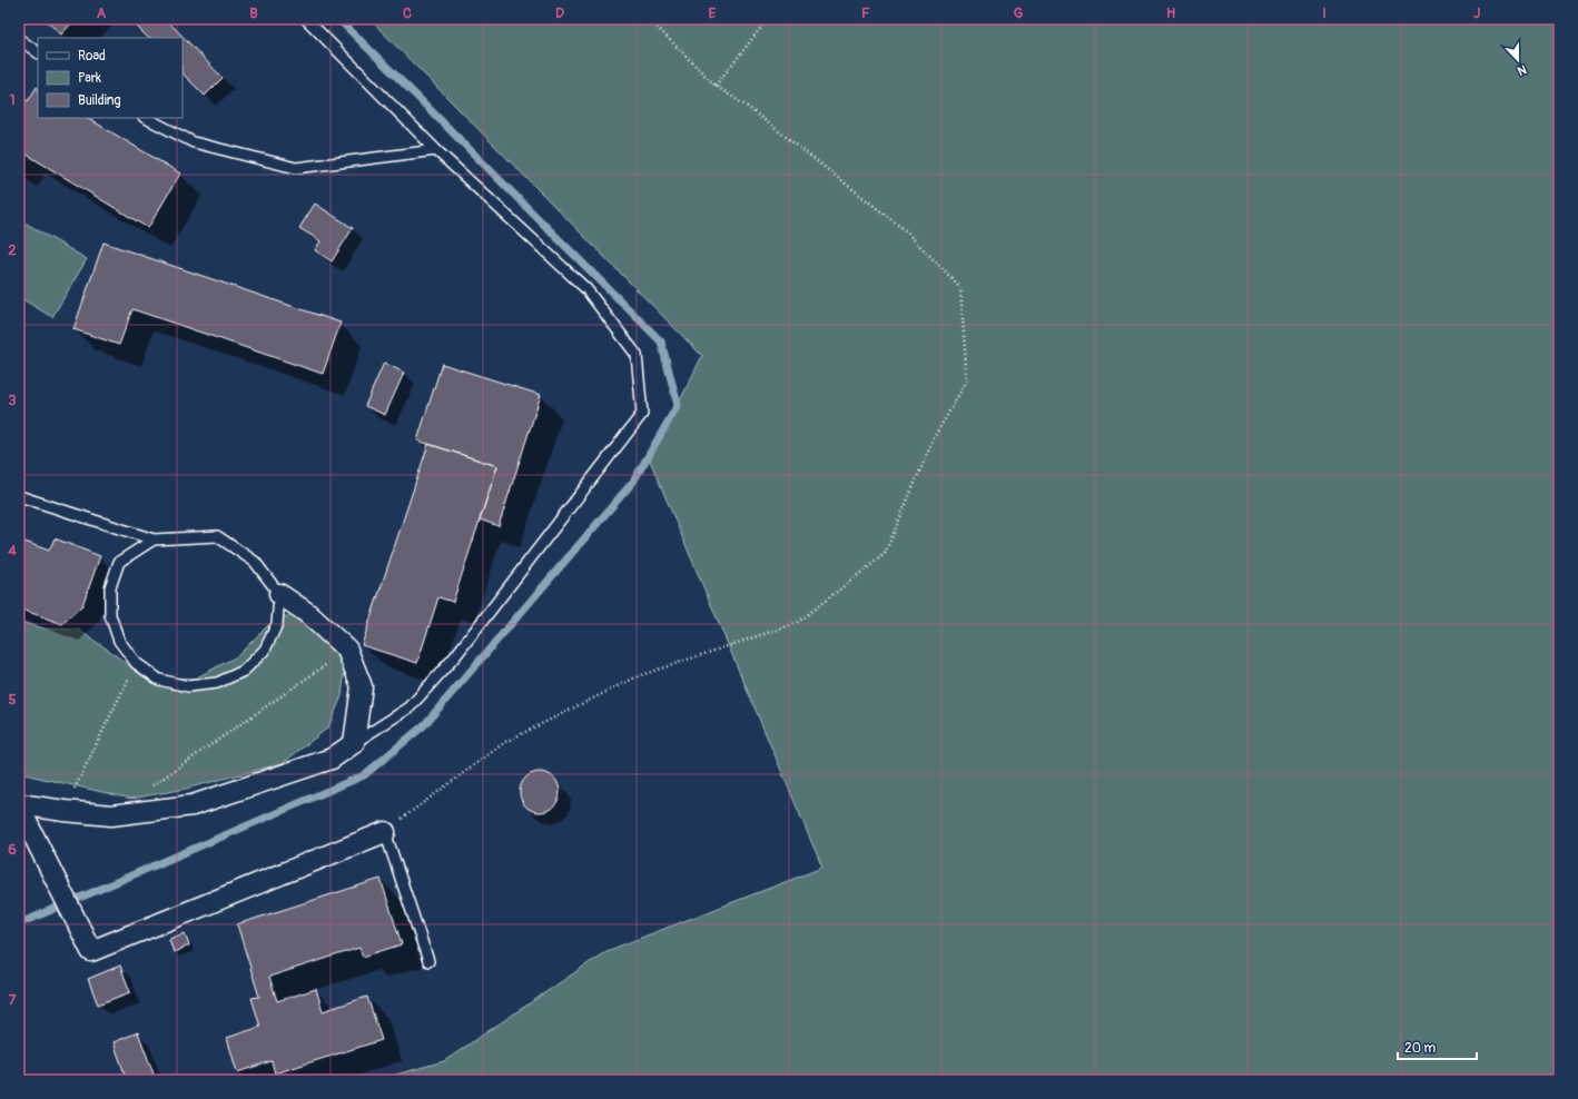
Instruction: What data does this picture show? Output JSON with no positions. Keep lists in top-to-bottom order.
{
  "legend": ["Road", "Park", "Building"],
  "scale_bar": "20 m",
  "north": "bottom",
  "grid": {
    "columns": [
      "A",
      "B",
      "C",
      "D",
      "E",
      "F",
      "G",
      "H",
      "I",
      "J"
    ],
    "rows": [
      "1",
      "2",
      "3",
      "4",
      "5",
      "6",
      "7"
    ]
  }
}
